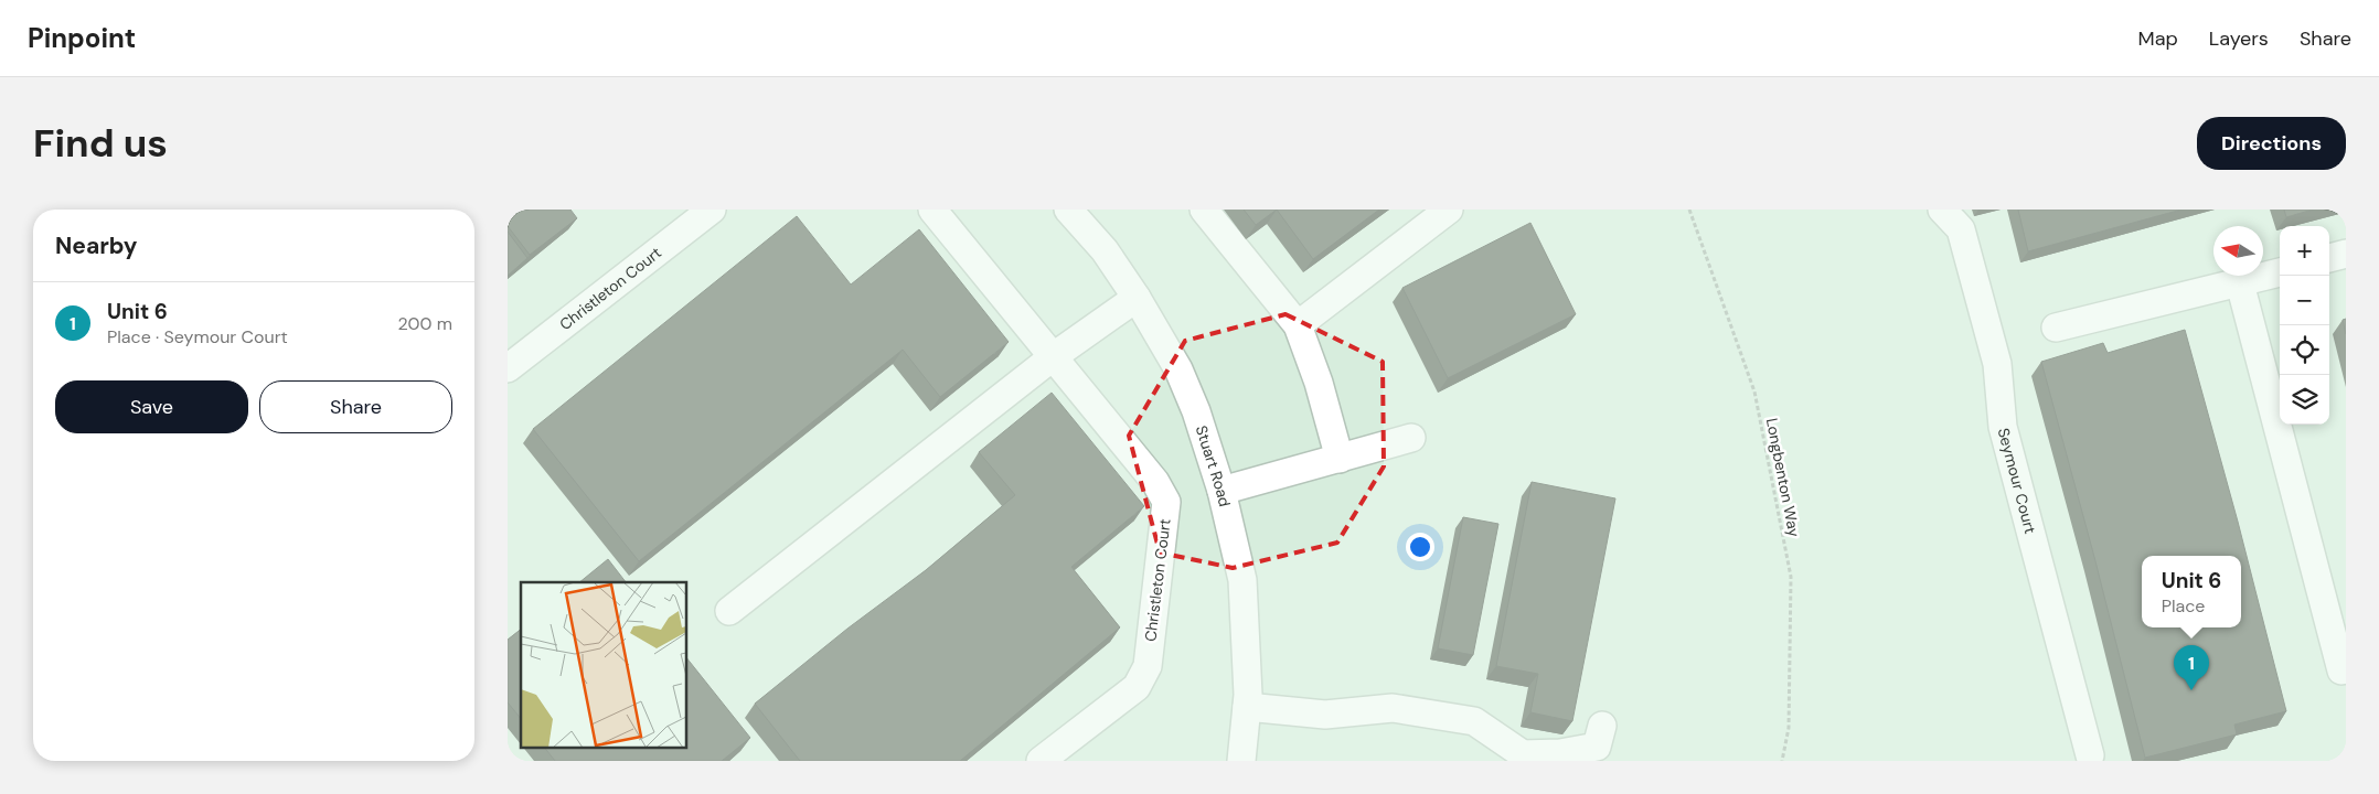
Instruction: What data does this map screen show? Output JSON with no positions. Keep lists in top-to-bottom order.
{
  "streets": {
    "street": ["Christleton Court", "Stuart Road", "Seymour Court"],
    "path": ["Longbenton Way"]
  },
  "north": "left",
  "page": {
    "header": "Pinpoint",
    "nav": ["Map", "Layers", "Share"],
    "buttons": [
      "Directions",
      ["Save", "Share"]
    ],
    "title": "Find us",
    "heading": "Nearby",
    "map_buttons": ["+", "−"],
    "list": [
      {
        "mark": "1",
        "name": "Unit 6",
        "note": "Place · Seymour Court",
        "value": "200 m"
      }
    ],
    "popup": ["Unit 6", "Place"],
    "pins": "1"
  }
}
